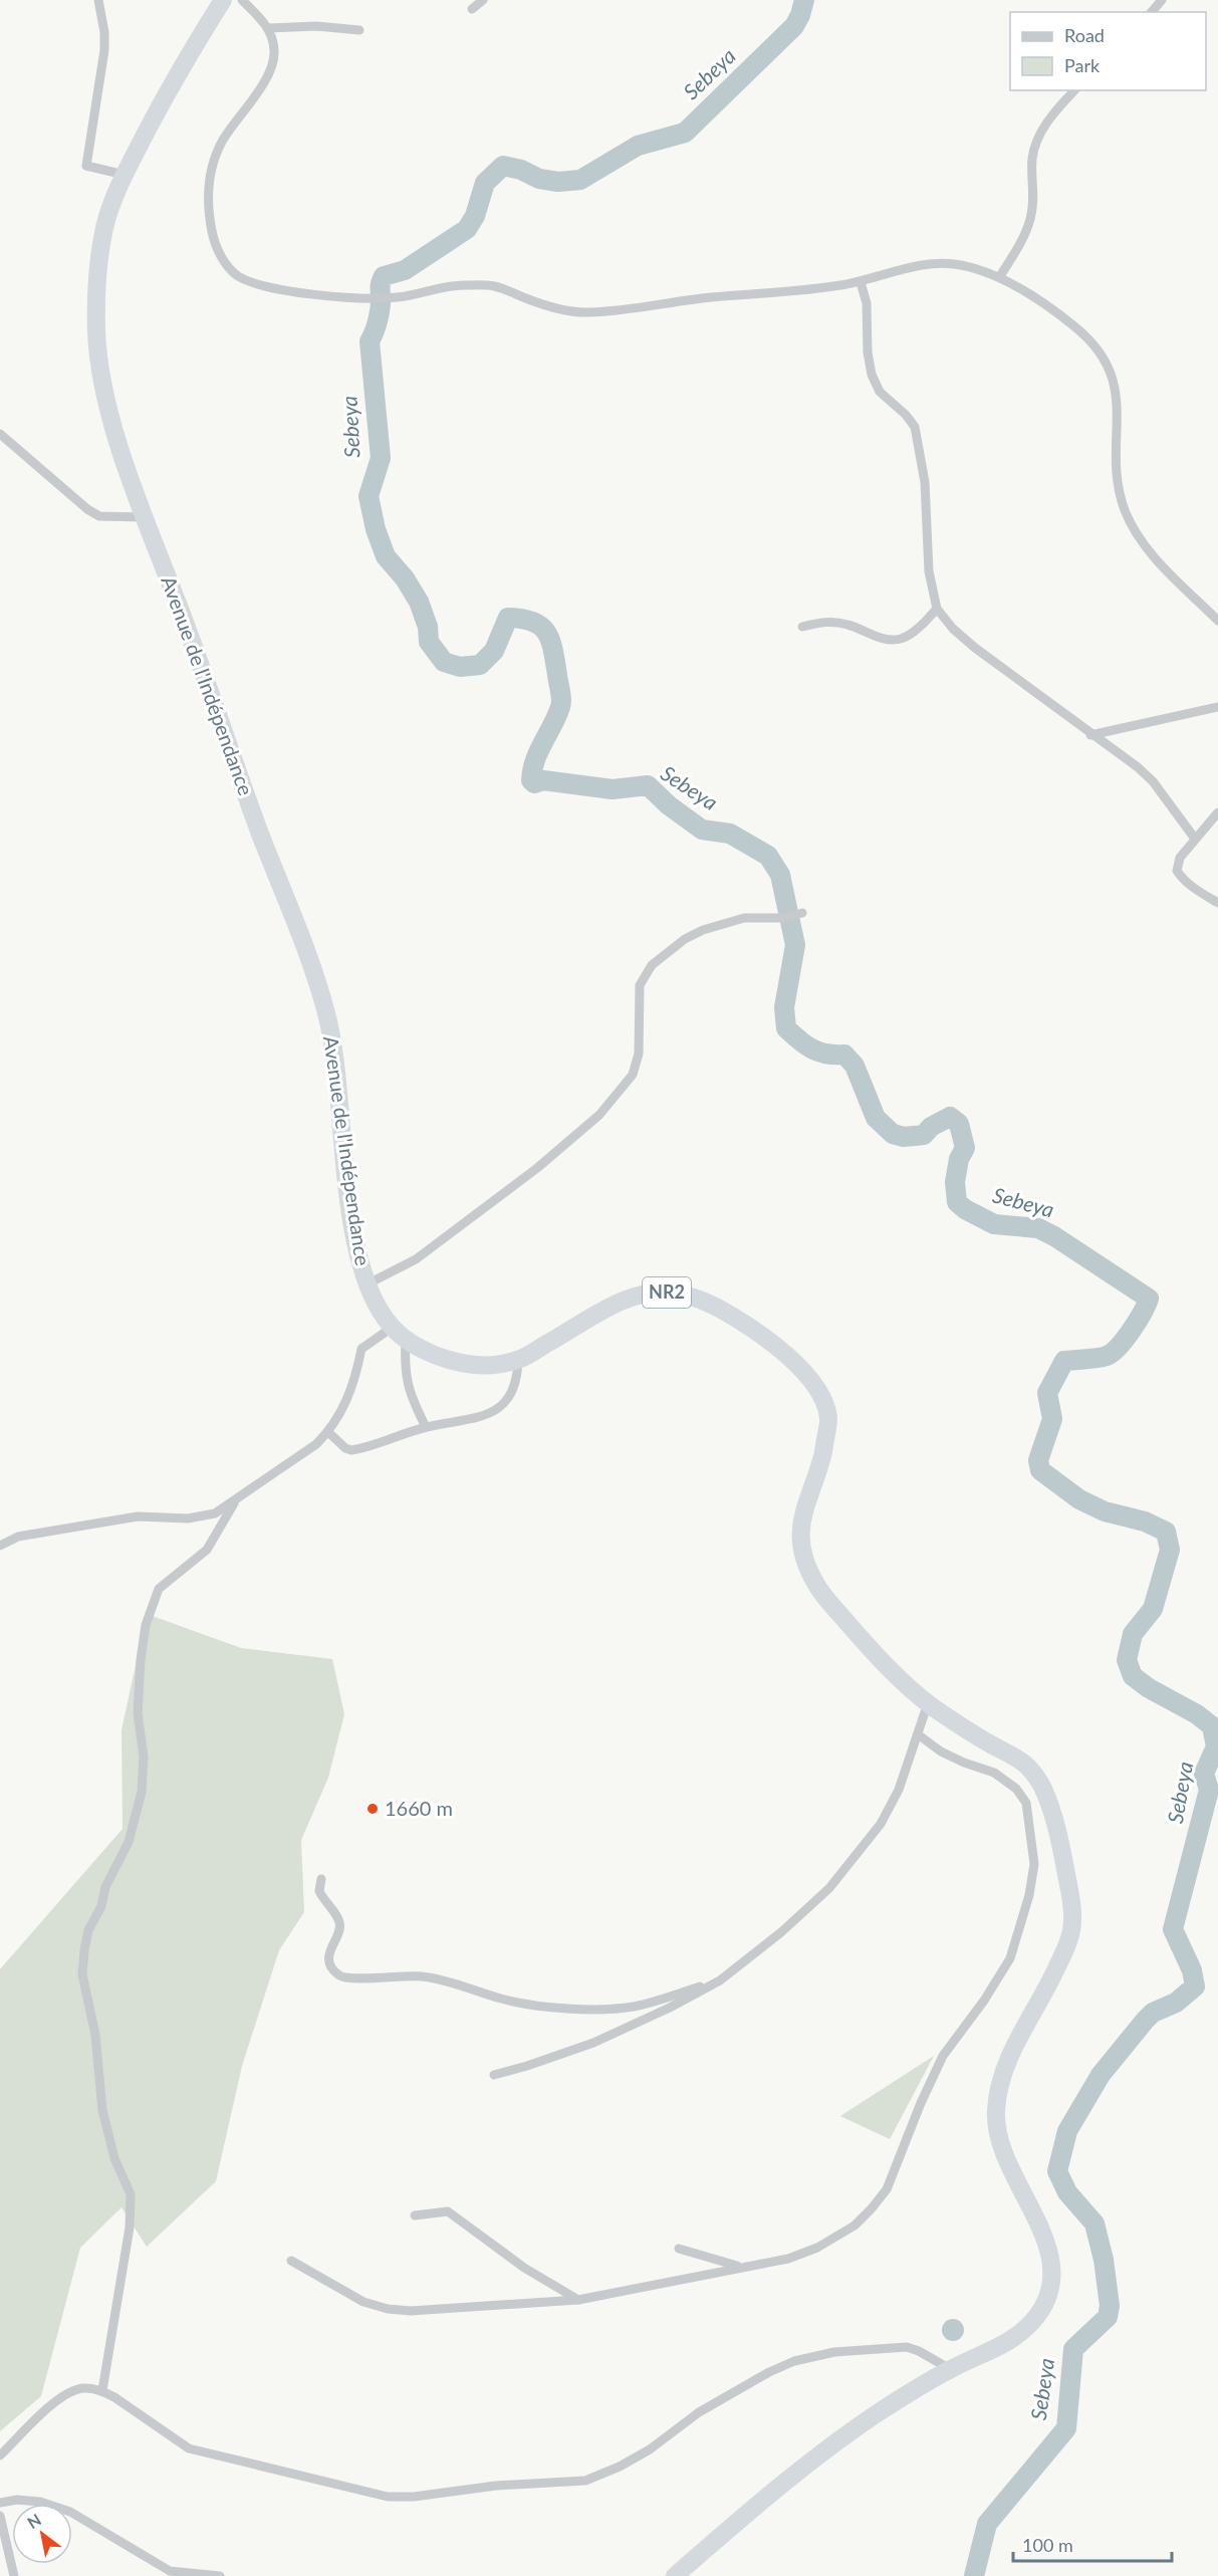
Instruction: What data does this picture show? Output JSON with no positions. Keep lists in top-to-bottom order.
{
  "streets": {
    "highway": ["Avenue de l'Indépendance", "NR2"]
  },
  "water": ["Sebeya"],
  "places": ["1660 m"],
  "legend": ["Road", "Park"],
  "scale_bar": "100 m",
  "north": "top left"
}
